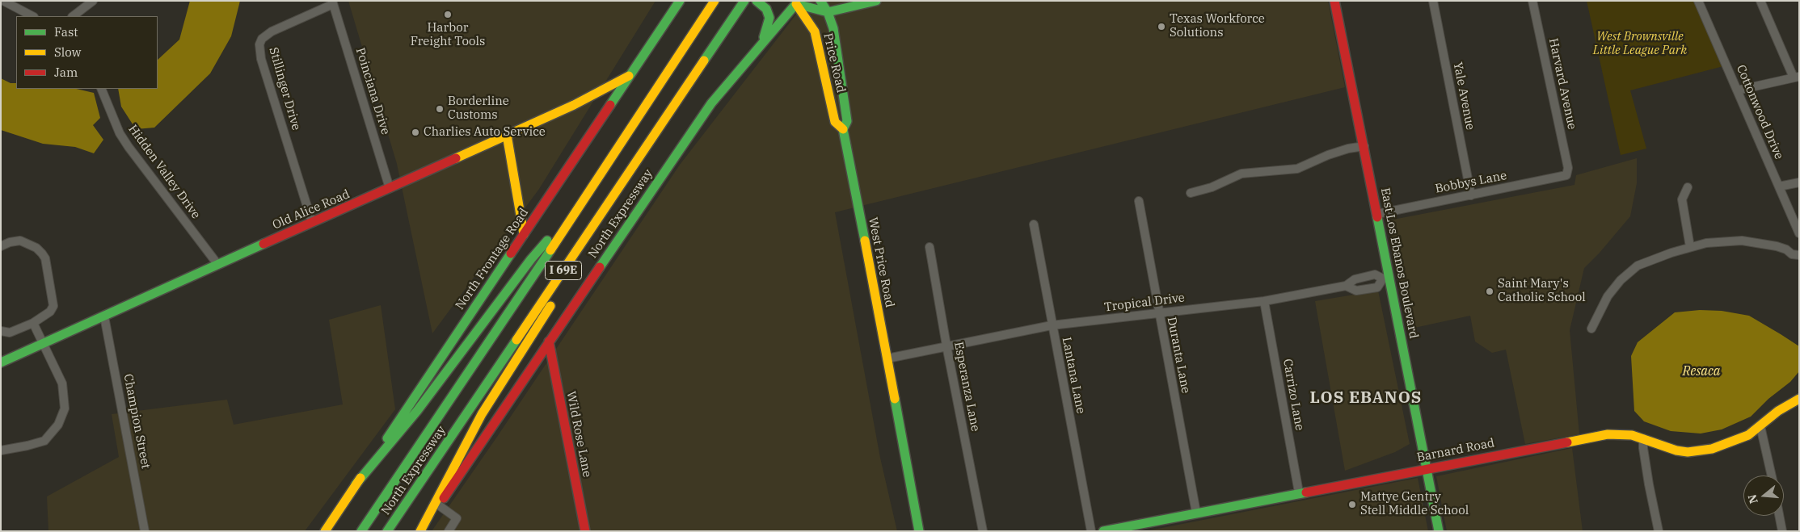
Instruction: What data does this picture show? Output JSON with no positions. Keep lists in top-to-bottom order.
{
  "streets": {
    "main road": [
      "Price Road",
      "Old Alice Road",
      "North Expressway",
      "North Frontage Road",
      "West Price Road",
      "East Los Ebanos Boulevard",
      "I 69E",
      "Wild Rose Lane",
      "Barnard Road"
    ],
    "street": [
      "Harvard Avenue",
      "Stillinger Drive",
      "Poinciana Drive",
      "Yale Avenue",
      "Cottonwood Drive",
      "Hidden Valley Drive",
      "Bobbys Lane",
      "Tropical Drive",
      "Duranta Lane",
      "Lantana Lane",
      "Esperanza Lane",
      "Carrizo Lane",
      "Champion Street"
    ]
  },
  "crossings": [
    ["Price Road", "North Expressway"],
    ["Price Road", "West Price Road"],
    ["Harvard Avenue", "Bobbys Lane"],
    ["Stillinger Drive", "Poinciana Drive"],
    ["Stillinger Drive", "Old Alice Road"],
    ["Poinciana Drive", "Old Alice Road"],
    ["Yale Avenue", "Bobbys Lane"],
    ["Hidden Valley Drive", "Old Alice Road"],
    ["Bobbys Lane", "East Los Ebanos Boulevard"],
    ["Old Alice Road", "North Frontage Road"],
    ["Old Alice Road", "Champion Street"],
    ["North Expressway", "Wild Rose Lane"],
    ["West Price Road", "Tropical Drive"],
    ["East Los Ebanos Boulevard", "Tropical Drive"],
    ["East Los Ebanos Boulevard", "Barnard Road"],
    ["Tropical Drive", "Duranta Lane"],
    ["Tropical Drive", "Lantana Lane"],
    ["Tropical Drive", "Esperanza Lane"],
    ["Tropical Drive", "Carrizo Lane"],
    ["Duranta Lane", "Barnard Road"],
    ["Carrizo Lane", "Barnard Road"]
  ],
  "districts": ["LOS EBANOS"],
  "water": ["Resaca"],
  "parks": ["West Brownsville Little League Park"],
  "places": [
    "Harbor Freight Tools",
    "Texas Workforce Solutions",
    "Borderline Customs",
    "Charlies Auto Service",
    "Saint Mary's Catholic School",
    "Mattye Gentry Stell Middle School"
  ],
  "legend": ["Fast", "Slow", "Jam"],
  "north": "left"
}
